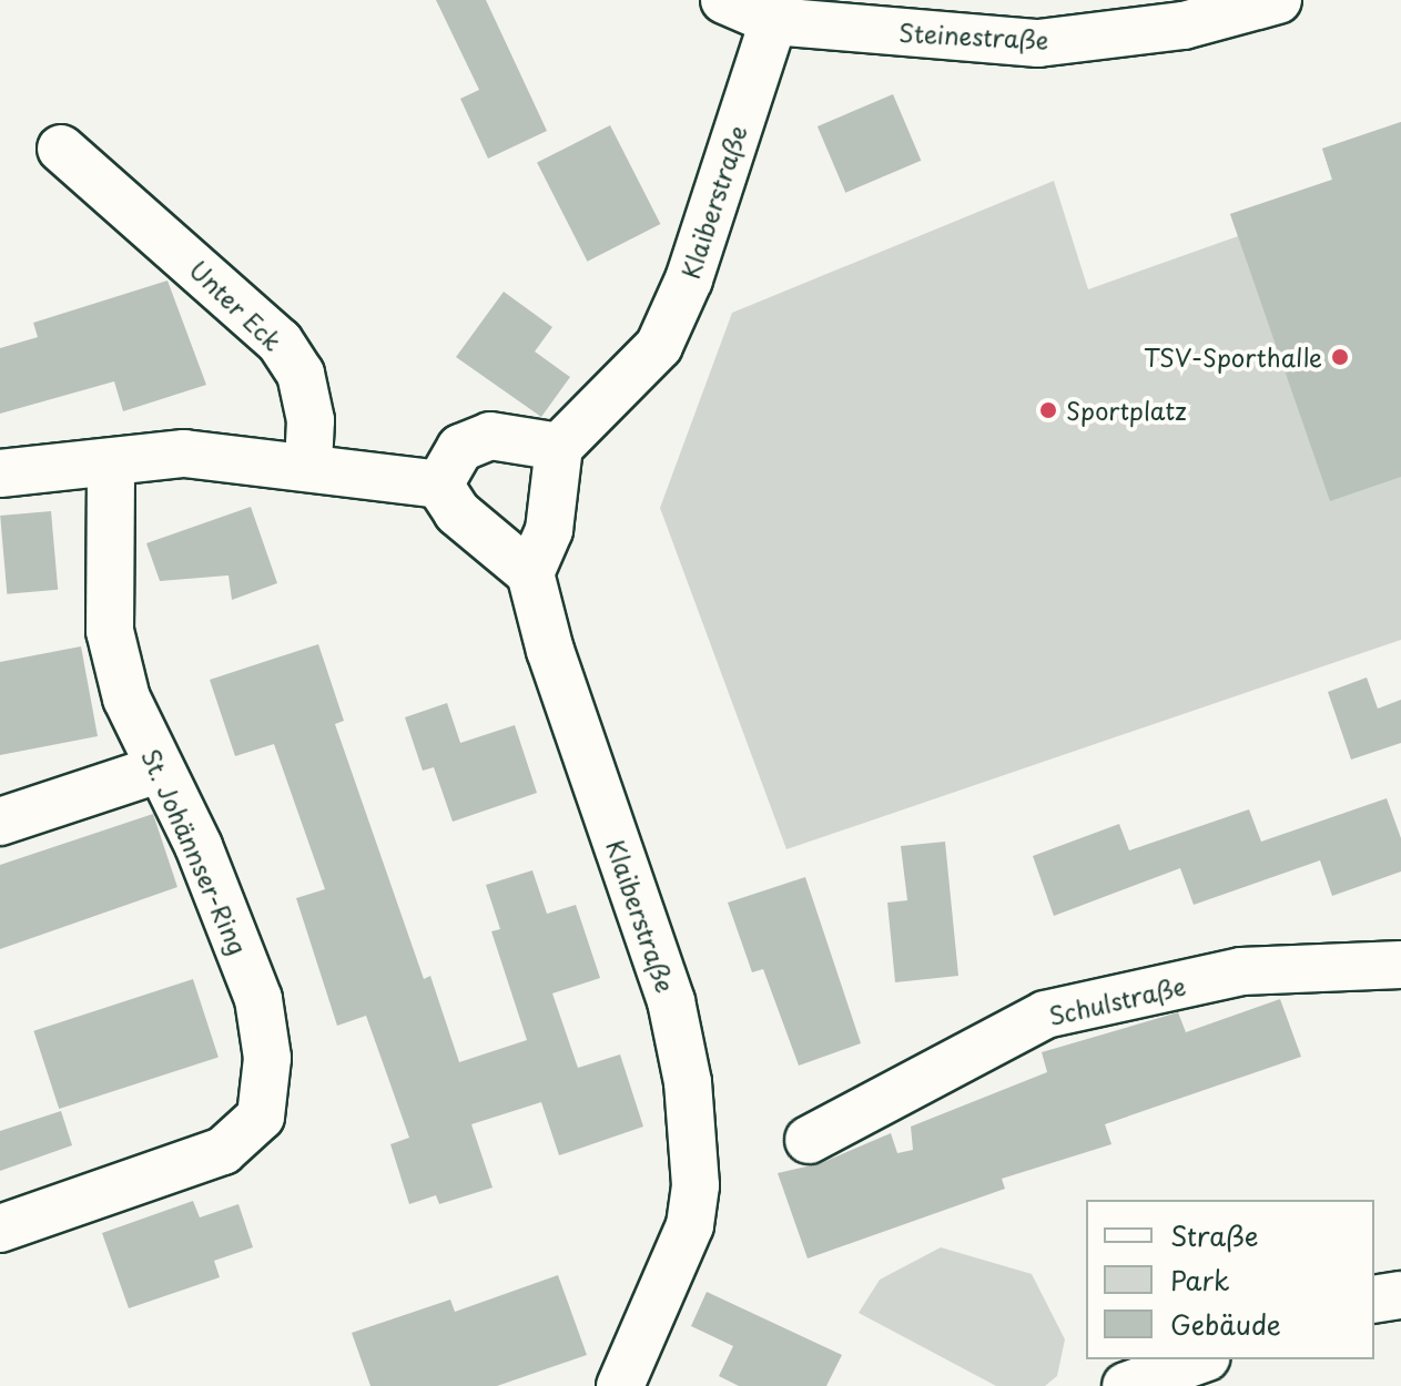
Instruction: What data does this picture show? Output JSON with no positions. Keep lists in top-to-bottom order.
{
  "streets": {
    "street": [
      "Steinestraße",
      "Klaiberstraße",
      "Unter Eck",
      "St. Johännser-Ring",
      "Schulstraße"
    ]
  },
  "crossings": [
    ["Steinestraße", "Klaiberstraße"]
  ],
  "places": ["TSV-Sporthalle", "Sportplatz"],
  "legend": ["Straße", "Park", "Gebäude"]
}
